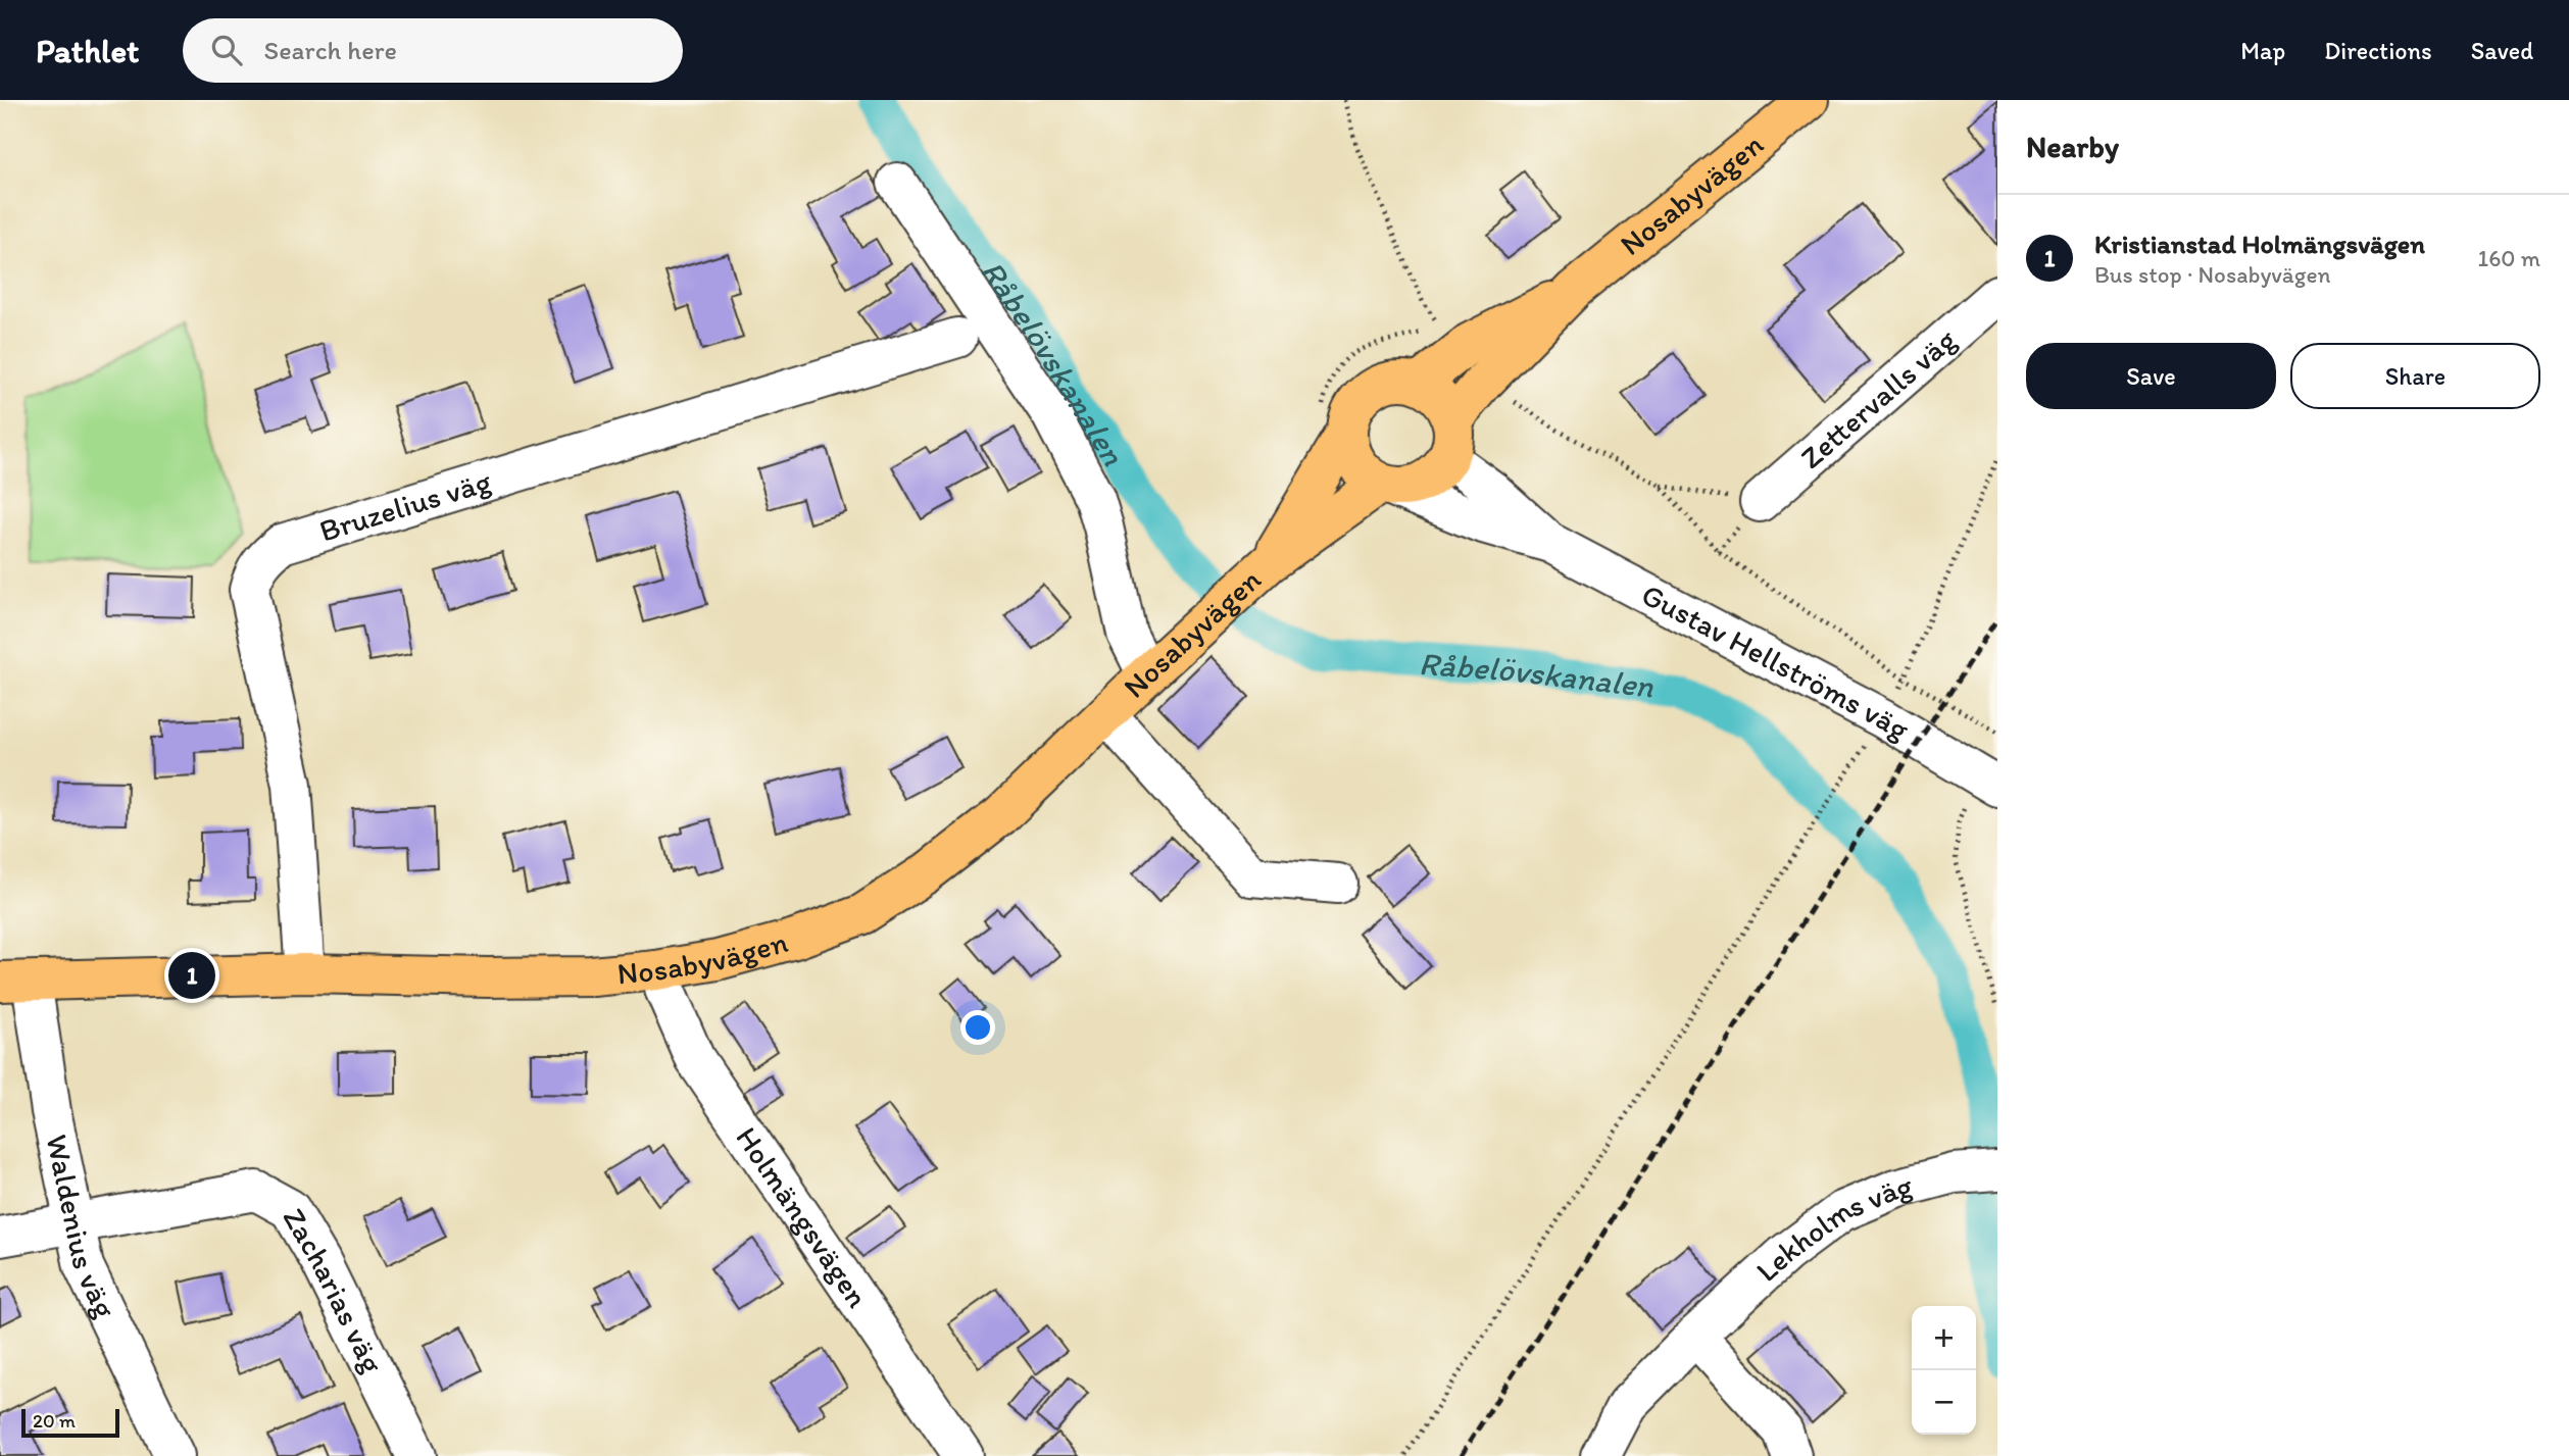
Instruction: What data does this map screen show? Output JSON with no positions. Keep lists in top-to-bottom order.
{
  "streets": {
    "main road": ["Nosabyvägen"],
    "street": [
      "Zettervalls väg",
      "Bruzelius väg",
      "Gustav Hellströms väg",
      "Holmängsvägen",
      "Waldenius väg",
      "Lekholms väg",
      "Zacharias väg"
    ]
  },
  "crossings": [
    ["Nosabyvägen", "Bruzelius väg"],
    ["Nosabyvägen", "Gustav Hellströms väg"],
    ["Nosabyvägen", "Holmängsvägen"],
    ["Nosabyvägen", "Waldenius väg"],
    ["Waldenius väg", "Zacharias väg"]
  ],
  "water": ["Råbelövskanalen"],
  "scale_bar": "20 m",
  "page": {
    "header": "Pathlet",
    "search": "Search here",
    "nav": ["Map", "Directions", "Saved"],
    "heading": "Nearby",
    "list": [
      {
        "mark": "1",
        "name": "Kristianstad Holmängsvägen",
        "note": "Bus stop · Nosabyvägen",
        "value": "160 m"
      }
    ],
    "buttons": ["Save", "Share"],
    "pins": "1",
    "map_buttons": ["+", "−"],
    "scale": "20 m"
  }
}
